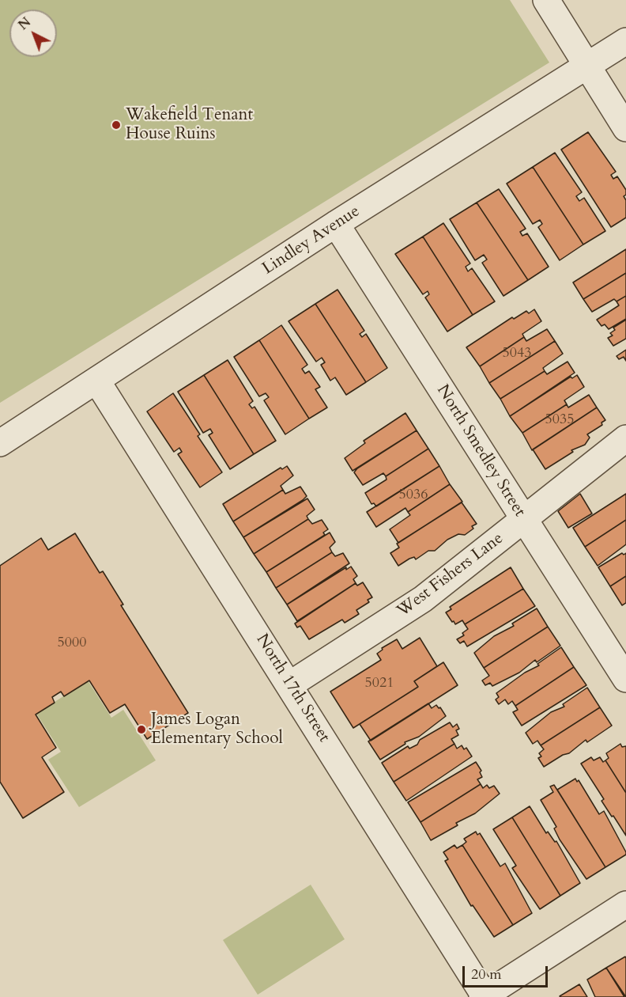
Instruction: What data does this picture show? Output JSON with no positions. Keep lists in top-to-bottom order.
{
  "streets": {
    "street": [
      "Lindley Avenue",
      "North Smedley Street",
      "West Fishers Lane",
      "North 17th Street"
    ]
  },
  "crossings": [
    ["Lindley Avenue", "North Smedley Street"],
    ["Lindley Avenue", "North 17th Street"],
    ["North Smedley Street", "West Fishers Lane"],
    ["West Fishers Lane", "North 17th Street"]
  ],
  "places": ["Wakefield Tenant House Ruins", "James Logan Elementary School"],
  "house_numbers": [
    "5043",
    "5035",
    "5036",
    "5000",
    "5021"
  ],
  "scale_bar": "20 m",
  "north": "top left"
}
